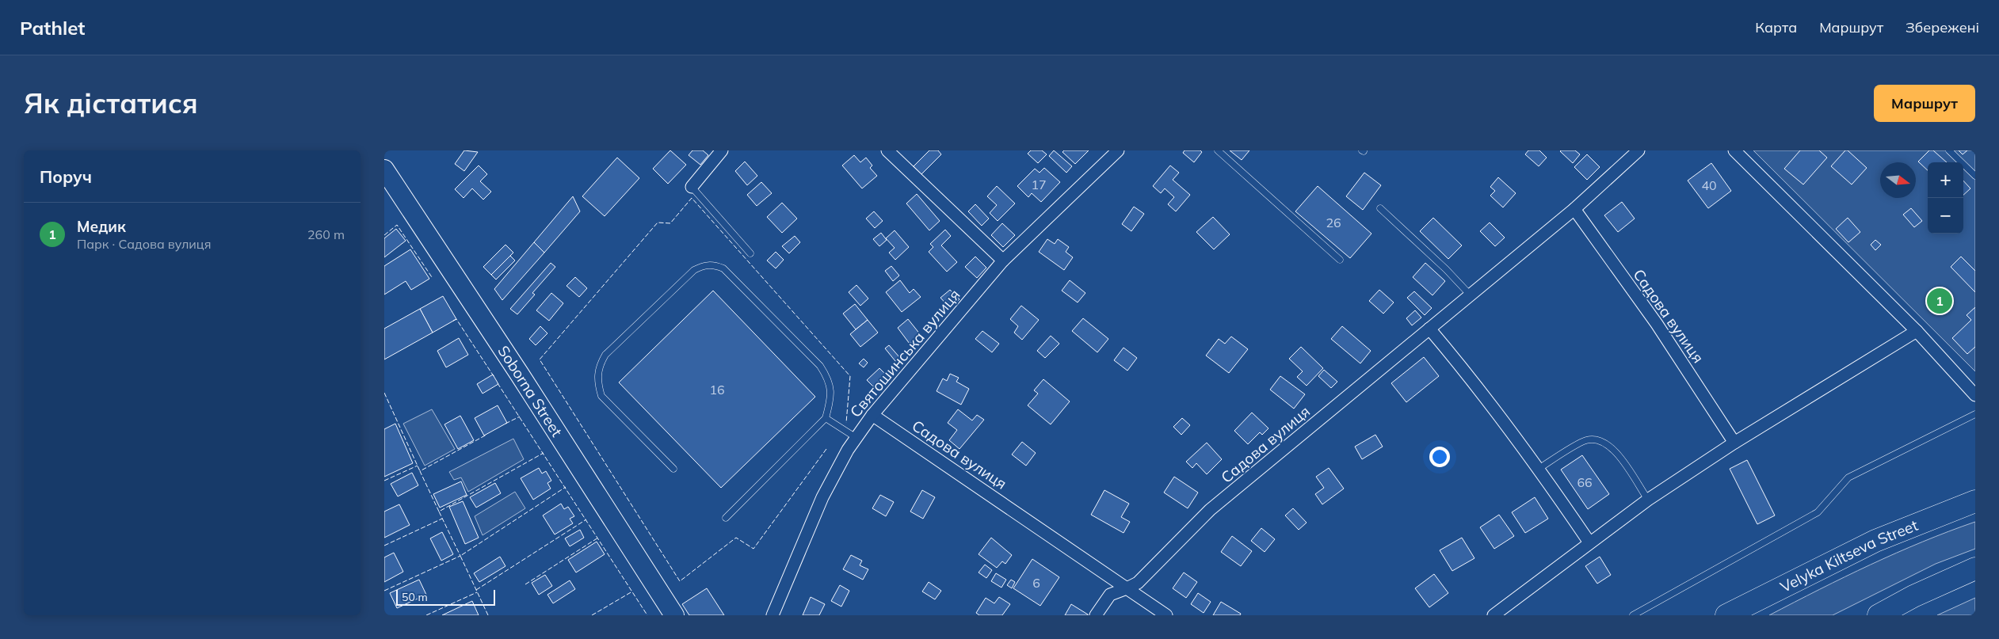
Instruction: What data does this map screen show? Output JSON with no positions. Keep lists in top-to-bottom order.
{
  "streets": {
    "highway": ["Velyka Kiltseva Street"],
    "main road": ["Soborna Street"],
    "street": ["Садова вулиця", "Святошинська вулиця"]
  },
  "crossings": [
    ["Садова вулиця", "Святошинська вулиця"]
  ],
  "house_numbers": [
    "17",
    "40",
    "26",
    "16",
    "66",
    "6"
  ],
  "scale_bar": "50 m",
  "north": "right",
  "page": {
    "header": "Pathlet",
    "nav": ["Карта", "Маршрут", "Збережені"],
    "buttons": "Маршрут",
    "title": "Як дістатися",
    "heading": "Поруч",
    "map_buttons": ["+", "−"],
    "list": [
      {
        "mark": "1",
        "name": "Медик",
        "note": "Парк · Садова вулиця",
        "value": "260 m"
      }
    ],
    "pins": "1",
    "scale": "50 m"
  }
}
